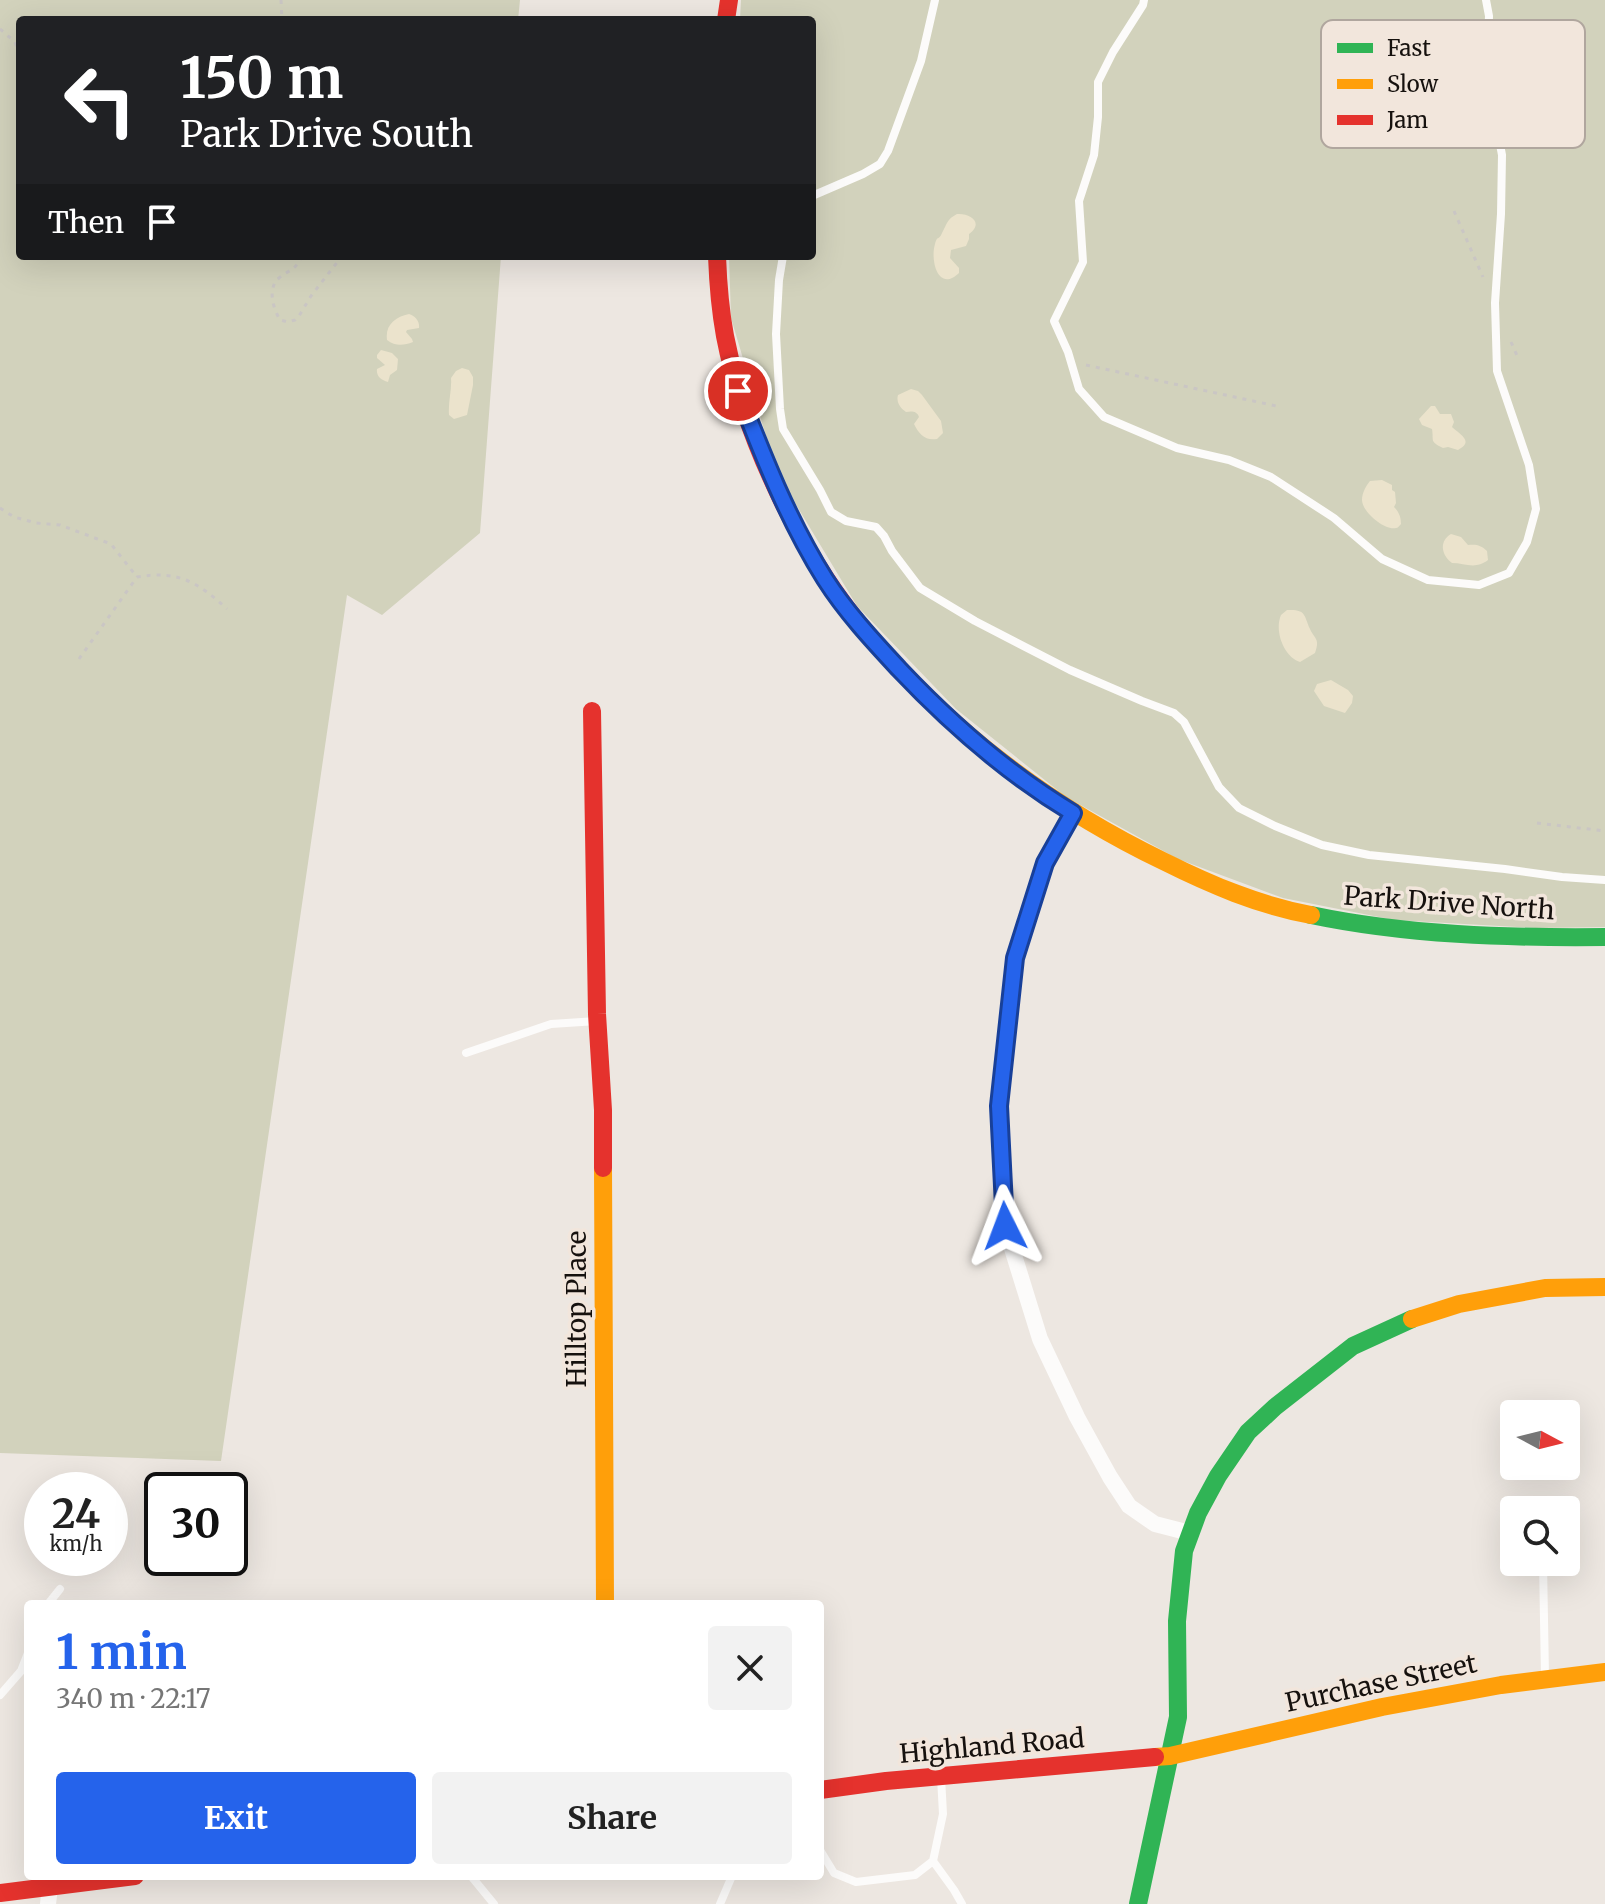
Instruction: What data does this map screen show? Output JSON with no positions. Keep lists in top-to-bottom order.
{
  "streets": {
    "street": [
      "Park Drive North",
      "Hilltop Place",
      "Purchase Street",
      "Highland Road"
    ]
  },
  "crossings": [
    ["Purchase Street", "Highland Road"]
  ],
  "legend": ["Fast", "Slow", "Jam"],
  "north": "right",
  "page": {
    "turn": ["150 m", "Park Drive South"],
    "then": "Then",
    "speed": "24 km/h",
    "limit": "30",
    "heading": ["1 min", "340 m · 22:17"],
    "buttons": ["Exit", "Share"]
  }
}
